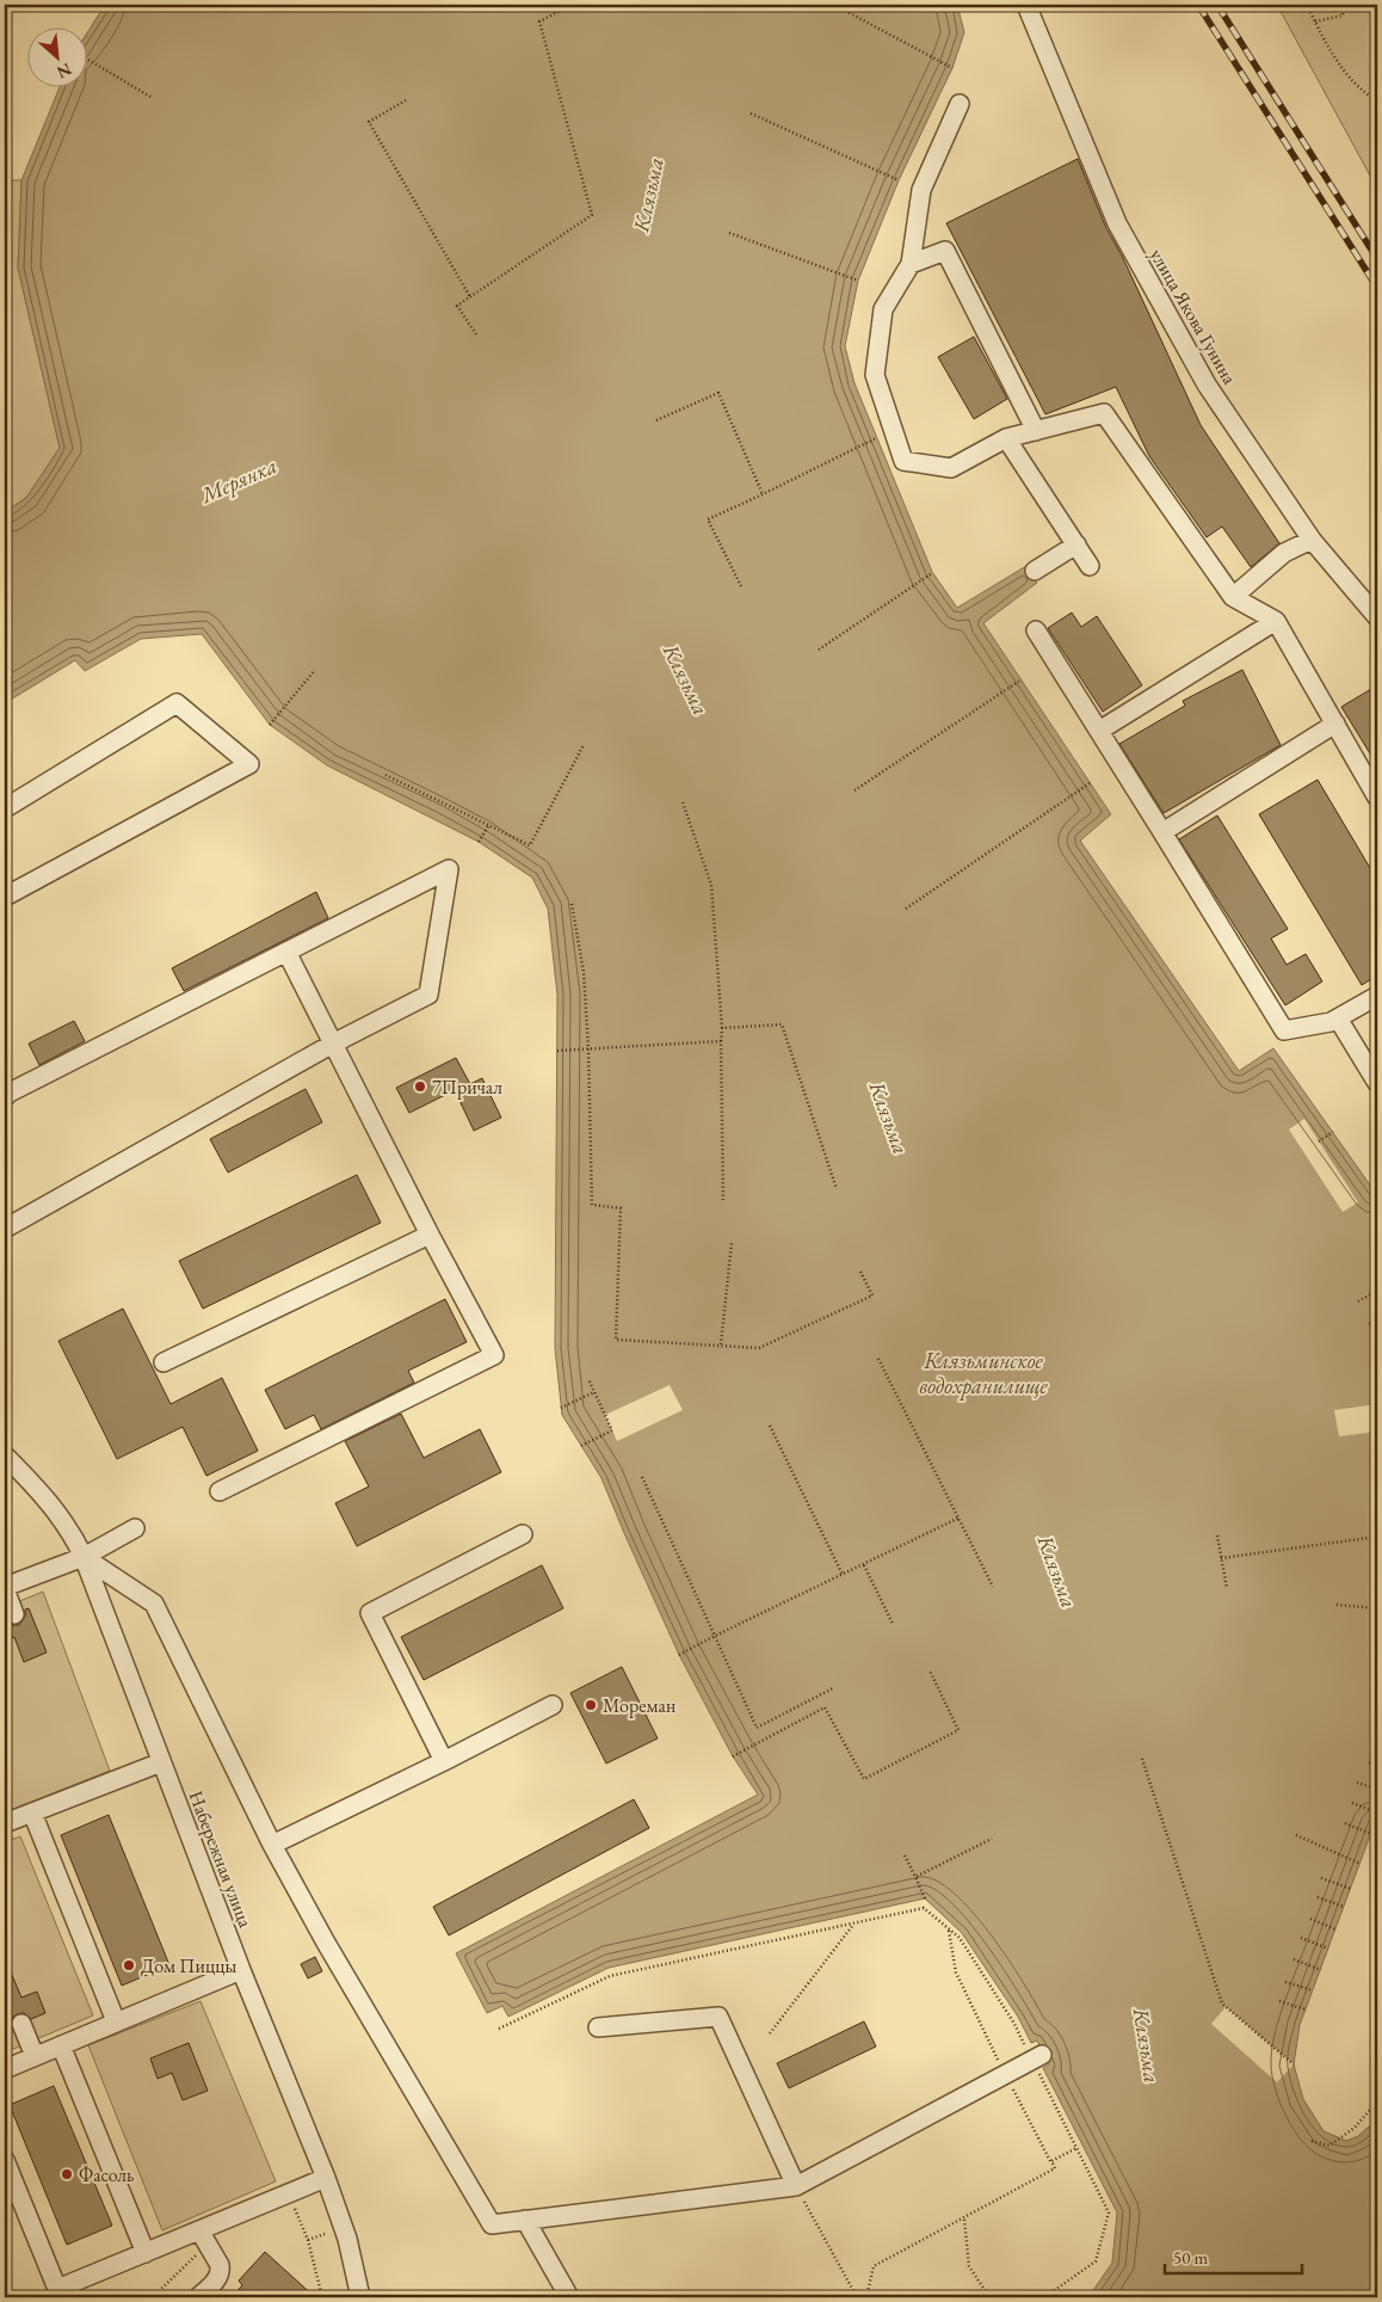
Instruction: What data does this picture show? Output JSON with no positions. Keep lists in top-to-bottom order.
{
  "streets": {
    "street": ["улица Якова Гунина", "Набережная улица"]
  },
  "water": ["Клязьма", "Мерянка", "Клязьминское водохранилище"],
  "places": [
    "7Причал",
    "Мореман",
    "Дом Пиццы",
    "Фасоль"
  ],
  "scale_bar": "50 m",
  "north": "bottom right"
}
